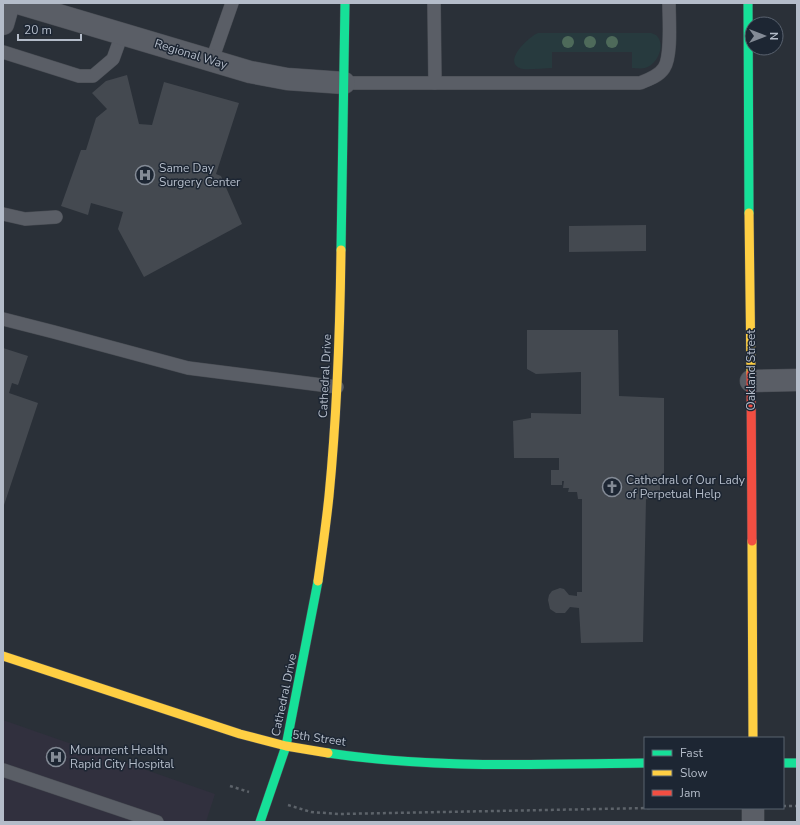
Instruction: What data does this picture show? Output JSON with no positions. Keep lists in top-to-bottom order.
{
  "streets": {
    "main road": ["Oakland Street", "Cathedral Drive", "5th Street"],
    "street": ["Regional Way"]
  },
  "crossings": [
    ["Regional Way", "Cathedral Drive"],
    ["Cathedral Drive", "5th Street"]
  ],
  "places": {
    "hospital": ["Same Day Surgery Center", "Monument Health Rapid City Hospital"],
    "church": ["Cathedral of Our Lady of Perpetual Help"]
  },
  "legend": ["Fast", "Slow", "Jam"],
  "scale_bar": "20 m",
  "north": "right"
}
